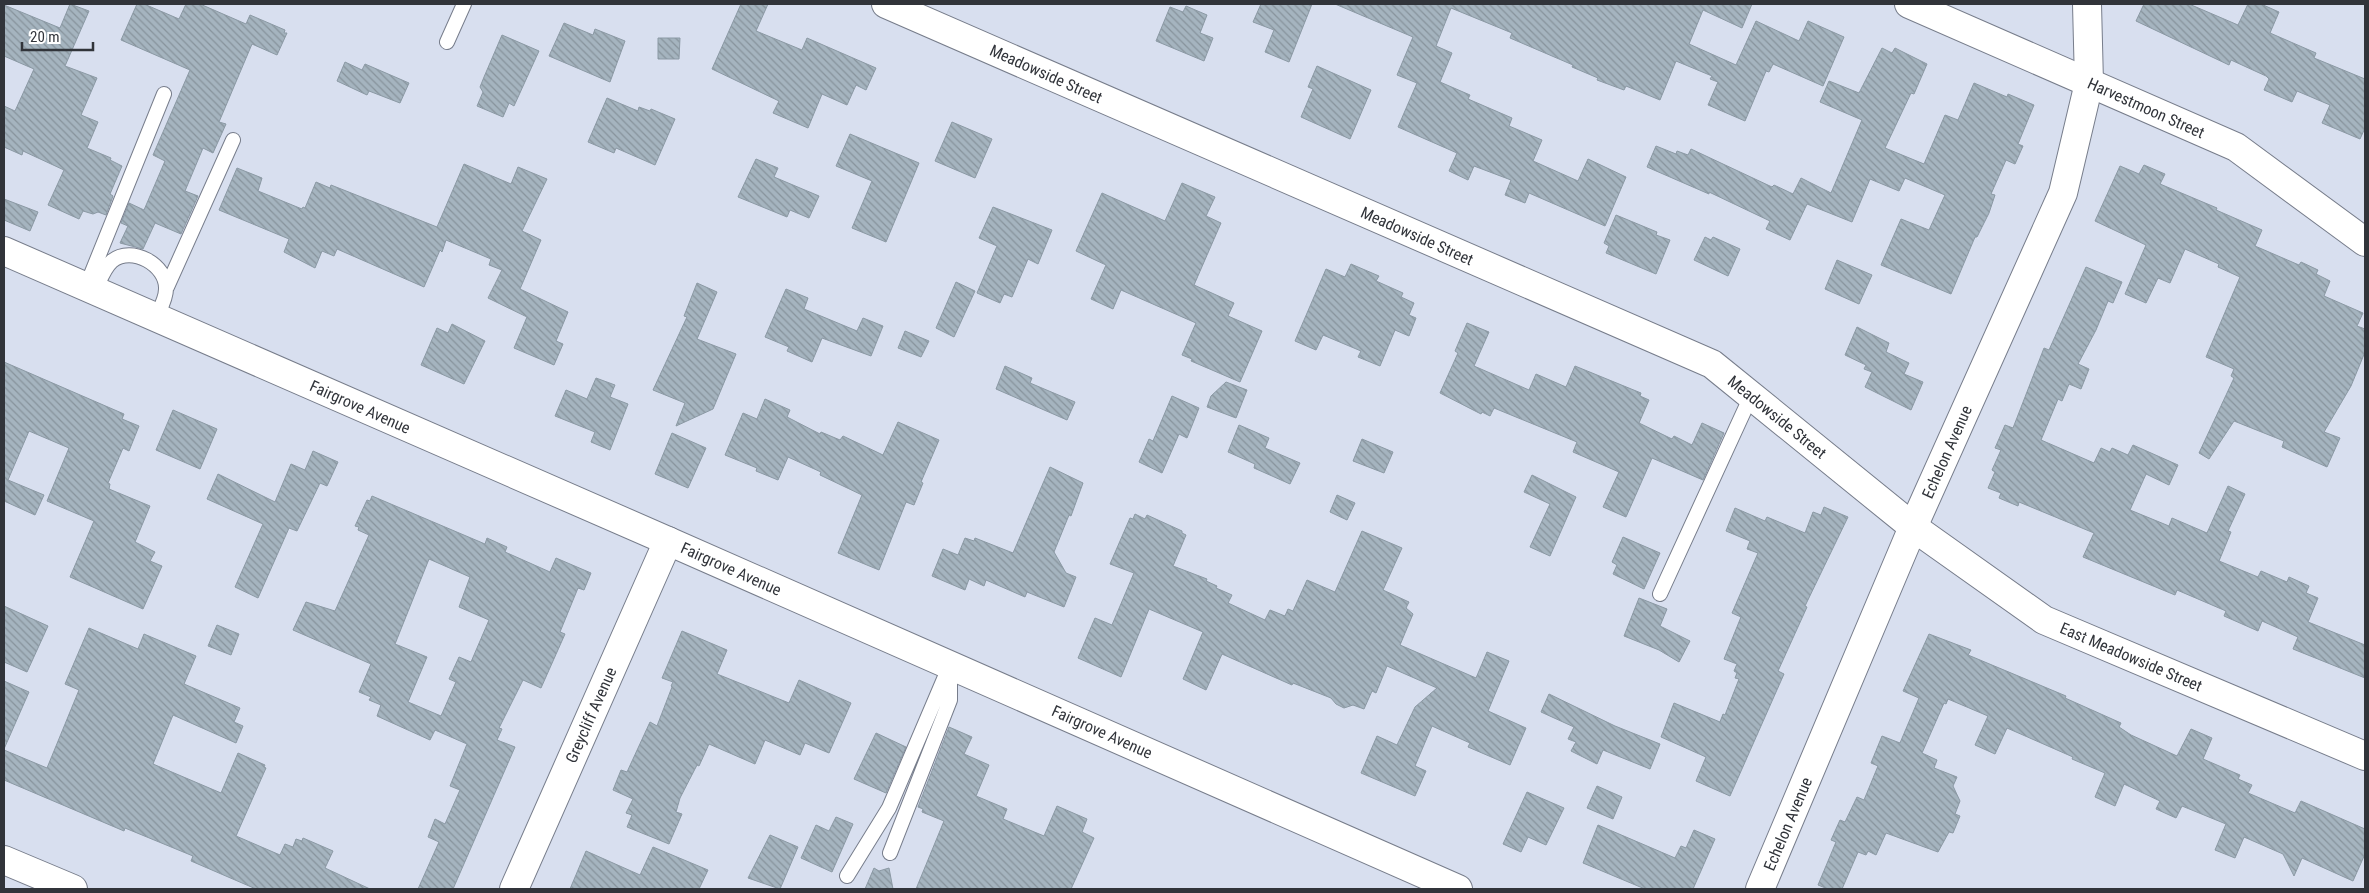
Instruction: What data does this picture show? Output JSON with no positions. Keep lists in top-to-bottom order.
{
  "streets": {
    "street": [
      "Meadowside Street",
      "Harvestmoon Street",
      "Fairgrove Avenue",
      "Echelon Avenue",
      "East Meadowside Street",
      "Greycliff Avenue"
    ]
  },
  "crossings": [
    ["Meadowside Street", "Echelon Avenue"],
    ["Meadowside Street", "East Meadowside Street"],
    ["Harvestmoon Street", "Echelon Avenue"],
    ["Fairgrove Avenue", "Greycliff Avenue"],
    ["Echelon Avenue", "East Meadowside Street"]
  ],
  "scale_bar": "20 m"
}
